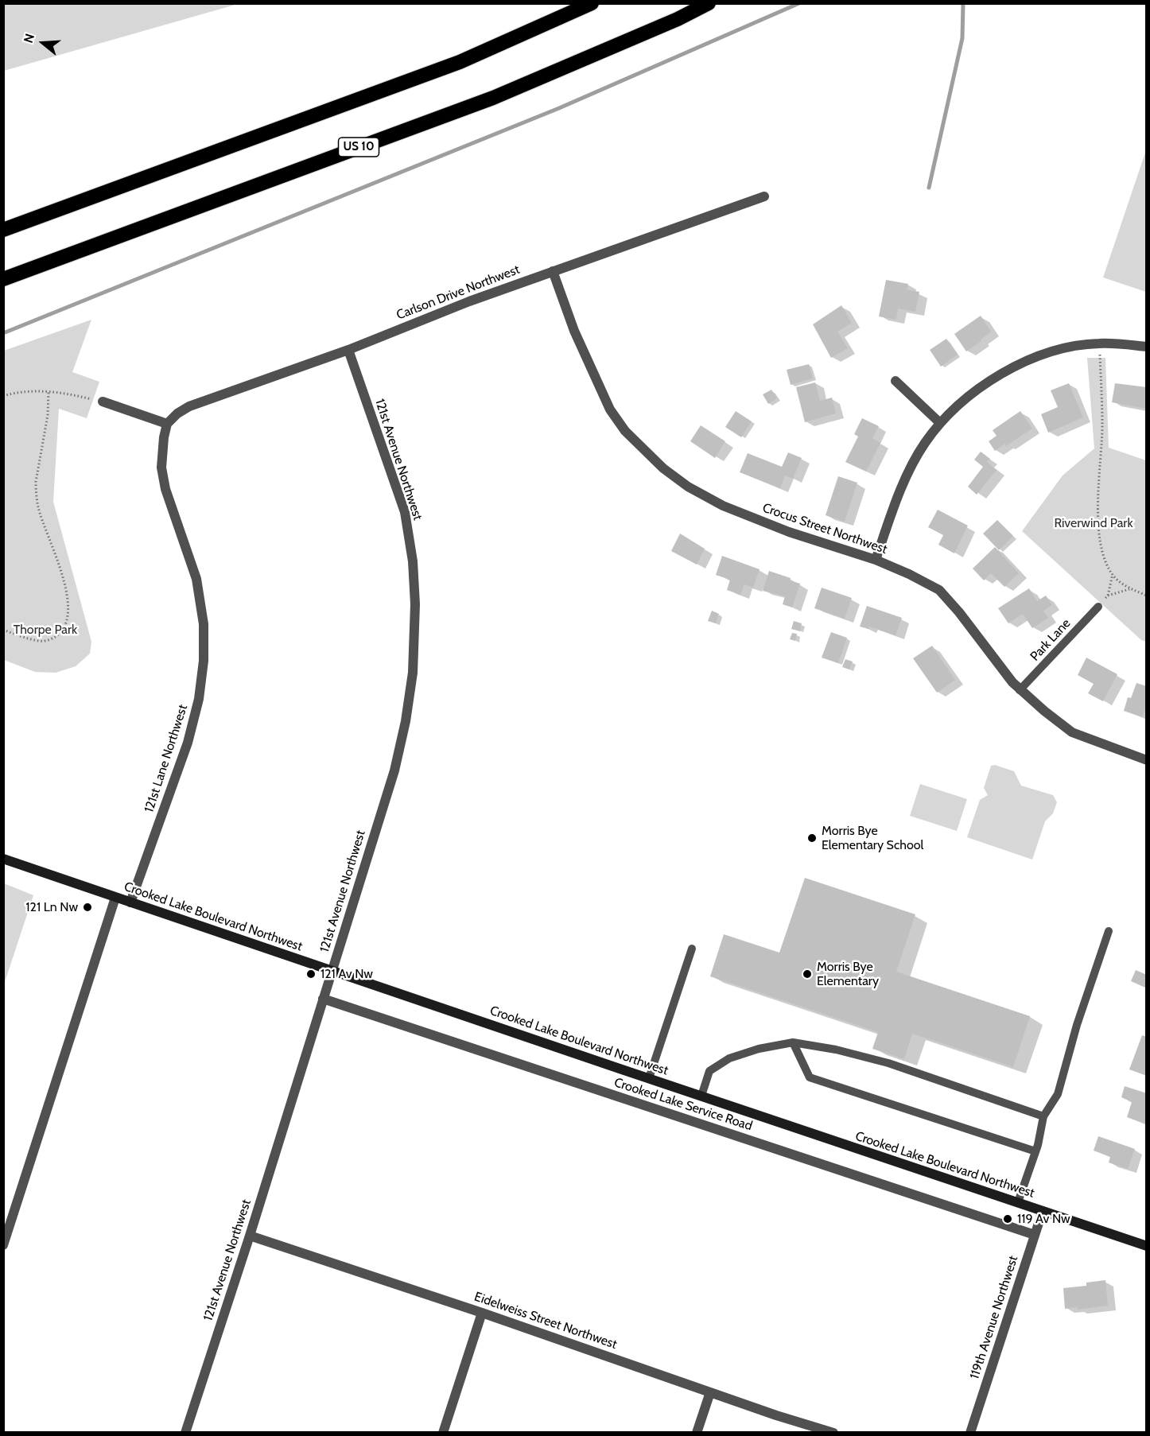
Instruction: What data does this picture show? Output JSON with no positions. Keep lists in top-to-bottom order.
{
  "streets": {
    "highway": ["US 10"],
    "street": [
      "Carlson Drive Northwest",
      "121st Avenue Northwest",
      "Crocus Street Northwest",
      "121st Lane Northwest",
      "Crooked Lake Boulevard Northwest",
      "Crooked Lake Service Road",
      "119th Avenue Northwest",
      "Eidelweiss Street Northwest"
    ],
    "lane": ["Park Lane"]
  },
  "crossings": [
    ["Carlson Drive Northwest", "121st Avenue Northwest"],
    ["Carlson Drive Northwest", "Crocus Street Northwest"],
    ["Carlson Drive Northwest", "121st Lane Northwest"],
    ["121st Avenue Northwest", "Crooked Lake Boulevard Northwest"],
    ["121st Avenue Northwest", "Crooked Lake Service Road"],
    ["121st Avenue Northwest", "Eidelweiss Street Northwest"],
    ["Crocus Street Northwest", "Park Lane"],
    ["121st Lane Northwest", "Crooked Lake Boulevard Northwest"],
    ["Crooked Lake Boulevard Northwest", "119th Avenue Northwest"],
    ["Crooked Lake Service Road", "119th Avenue Northwest"]
  ],
  "parks": ["Riverwind Park", "Thorpe Park"],
  "places": [
    "Morris Bye Elementary School",
    "121 Ln Nw",
    "121 Av Nw",
    "Morris Bye Elementary",
    "119 Av Nw"
  ],
  "north": "left"
}
